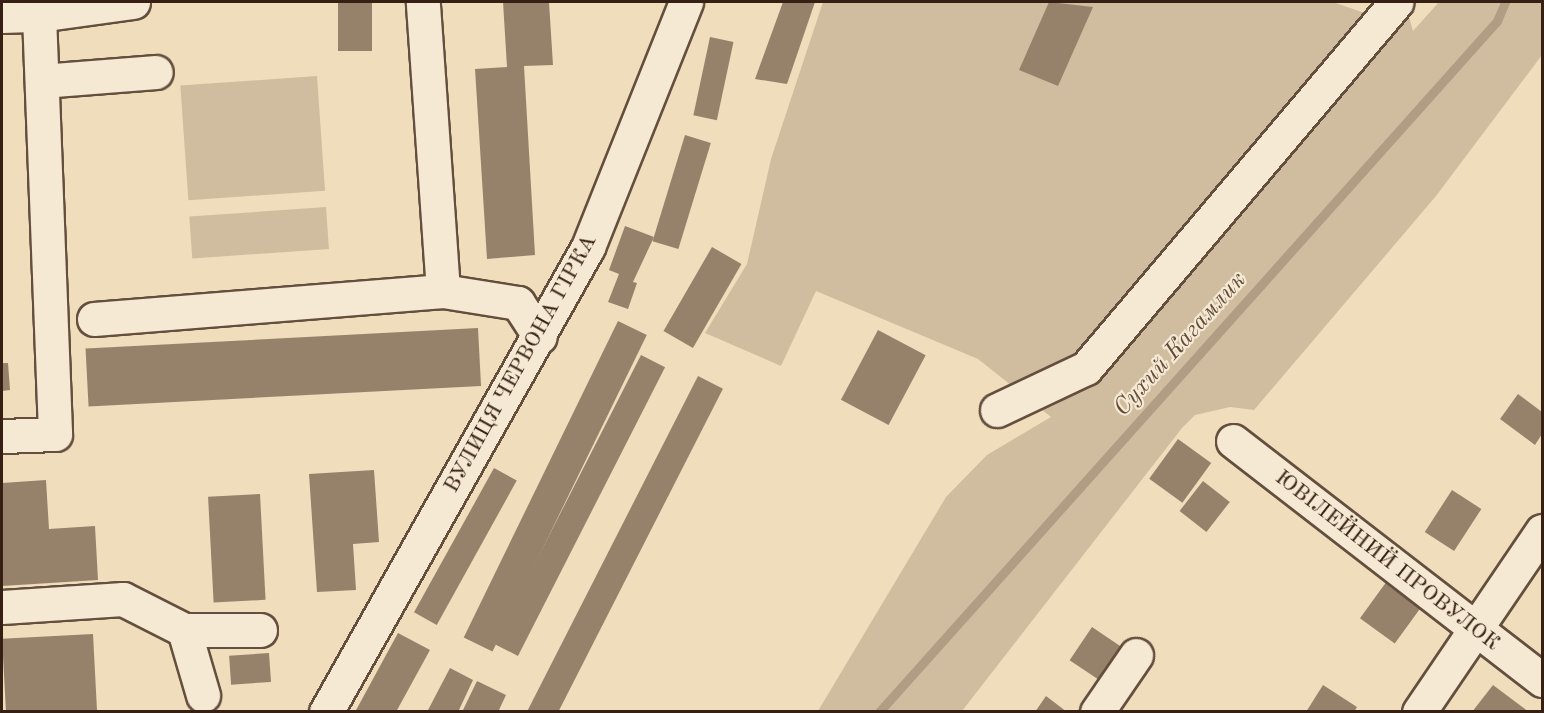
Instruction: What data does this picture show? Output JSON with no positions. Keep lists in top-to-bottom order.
{
  "streets": {
    "street": ["ВУЛИЦЯ ЧЕРВОНА ГІРКА", "ЮВІЛЕЙНИЙ ПРОВУЛОК"]
  },
  "water": ["Сухий Кагамлик"]
}
